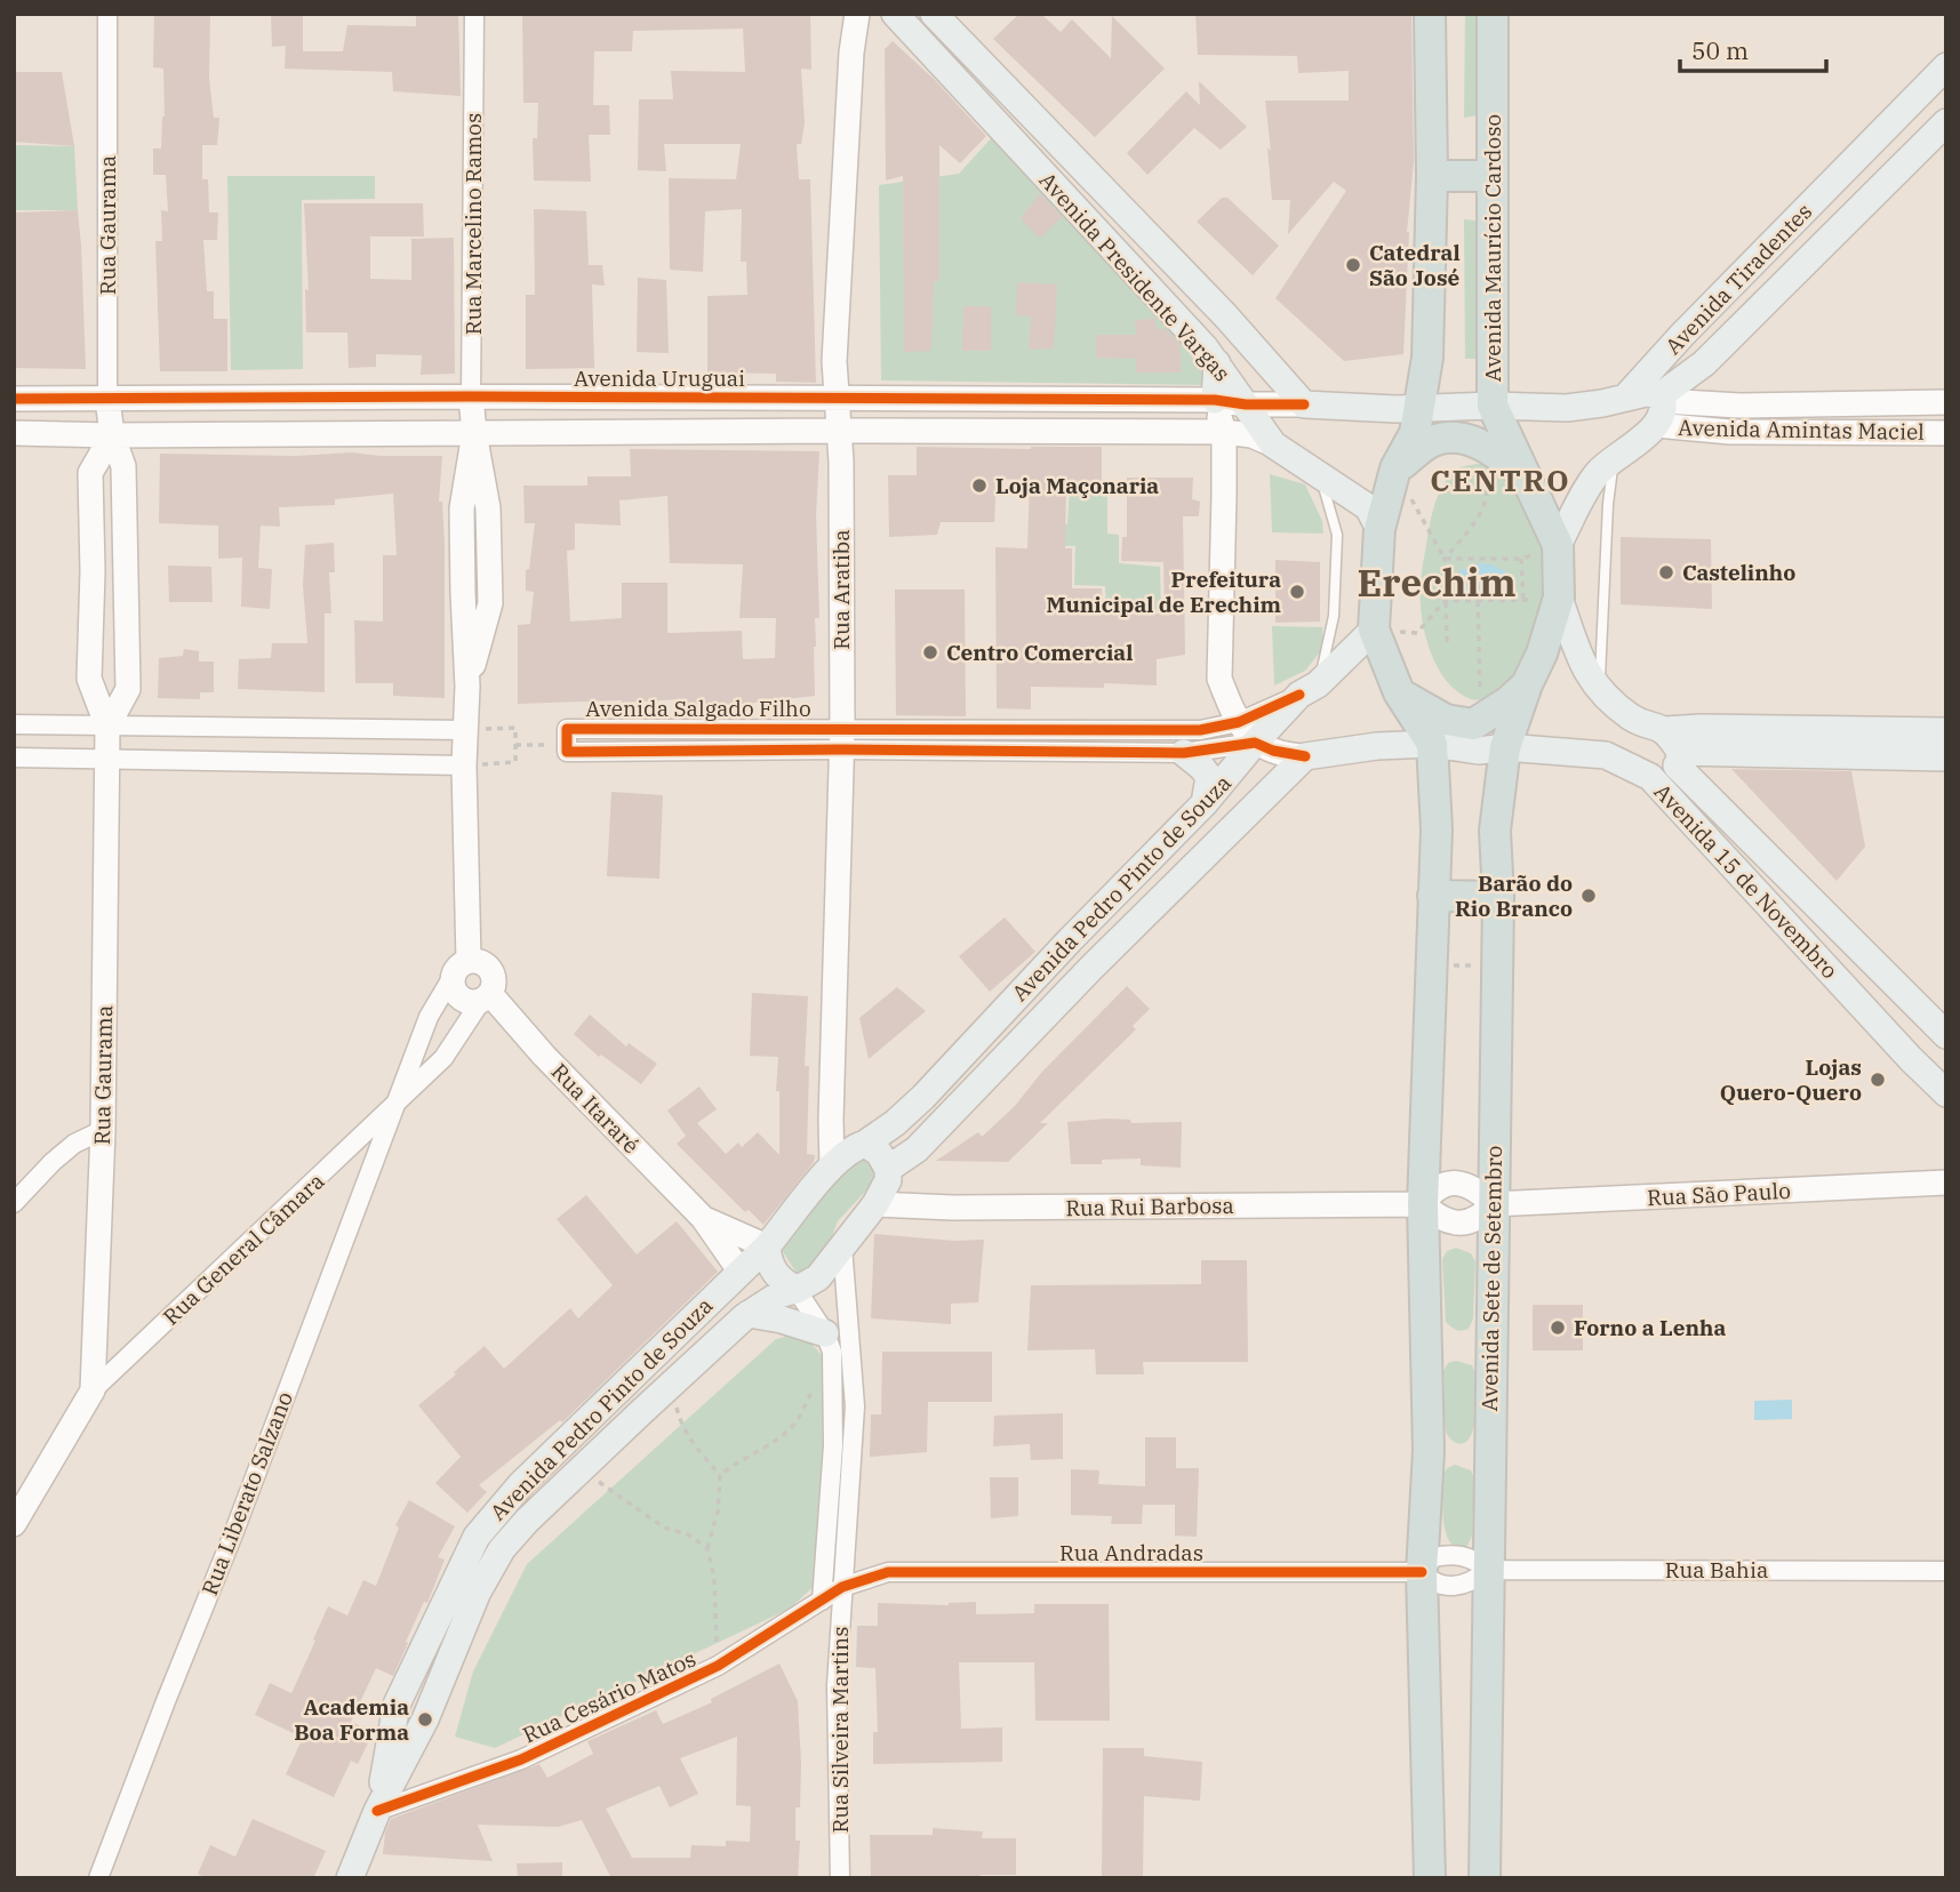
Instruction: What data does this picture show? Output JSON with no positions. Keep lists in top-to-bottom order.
{
  "streets": {
    "main road": [
      "Avenida Maurício Cardoso",
      "Avenida Presidente Vargas",
      "Avenida Tiradentes",
      "Avenida Uruguai",
      "Avenida Amintas Maciel",
      "Avenida 15 de Novembro",
      "Avenida Pedro Pinto de Souza",
      "Avenida Sete de Setembro"
    ],
    "street": [
      "Rua Marcelino Ramos",
      "Rua Gaurama",
      "Rua Aratiba",
      "Avenida Salgado Filho",
      "Rua Itararé",
      "Rua São Paulo",
      "Rua Rui Barbosa",
      "Rua General Câmara",
      "Rua Liberato Salzano",
      "Rua Andradas",
      "Rua Bahia",
      "Rua Cesário Matos",
      "Rua Silveira Martins"
    ]
  },
  "crossings": [
    ["Rua Marcelino Ramos", "Avenida Uruguai"],
    ["Rua Marcelino Ramos", "Rua Itararé"],
    ["Rua Marcelino Ramos", "Rua General Câmara"],
    ["Rua Gaurama", "Avenida Uruguai"],
    ["Rua Gaurama", "Rua General Câmara"],
    ["Avenida Maurício Cardoso", "Avenida Tiradentes"],
    ["Avenida Maurício Cardoso", "Avenida Uruguai"],
    ["Avenida Maurício Cardoso", "Avenida Sete de Setembro"],
    ["Avenida Presidente Vargas", "Avenida Uruguai"],
    ["Avenida Tiradentes", "Avenida Amintas Maciel"],
    ["Avenida Tiradentes", "Avenida Sete de Setembro"],
    ["Avenida Uruguai", "Rua Aratiba"],
    ["Rua Aratiba", "Avenida Salgado Filho"],
    ["Rua Aratiba", "Avenida Pedro Pinto de Souza"],
    ["Avenida Salgado Filho", "Avenida Pedro Pinto de Souza"],
    ["Avenida 15 de Novembro", "Avenida Sete de Setembro"],
    ["Avenida Pedro Pinto de Souza", "Rua Itararé"],
    ["Avenida Pedro Pinto de Souza", "Rua Rui Barbosa"],
    ["Avenida Pedro Pinto de Souza", "Rua Cesário Matos"],
    ["Avenida Pedro Pinto de Souza", "Rua Silveira Martins"],
    ["Rua Itararé", "Rua General Câmara"],
    ["Rua São Paulo", "Avenida Sete de Setembro"],
    ["Rua General Câmara", "Rua Liberato Salzano"],
    ["Avenida Sete de Setembro", "Rua Bahia"],
    ["Rua Andradas", "Rua Cesário Matos"],
    ["Rua Andradas", "Rua Silveira Martins"],
    ["Rua Cesário Matos", "Rua Silveira Martins"]
  ],
  "districts": ["CENTRO", "Erechim"],
  "places": [
    "Catedral São José",
    "Loja Maçonaria",
    "Castelinho",
    "Prefeitura Municipal de Erechim",
    "Centro Comercial",
    "Barão do Rio Branco",
    "Lojas Quero-Quero",
    "Forno a Lenha",
    "Academia Boa Forma"
  ],
  "scale_bar": "50 m"
}
